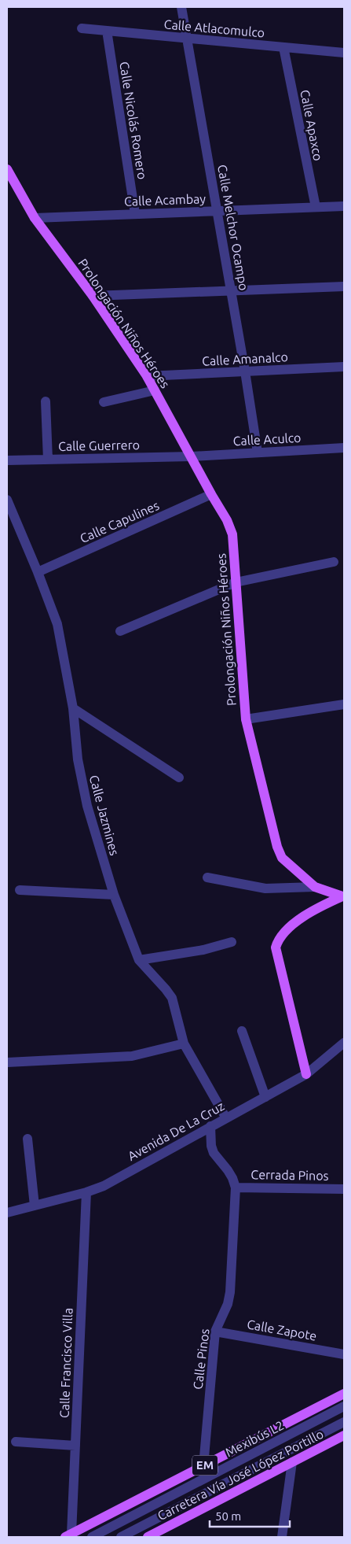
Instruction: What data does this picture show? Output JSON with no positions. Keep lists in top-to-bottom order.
{
  "streets": {
    "main road": ["Prolongación Niños Héroes", "EM", "Carretera Vía José López Portillo"],
    "street": [
      "Calle Atlacomulco",
      "Calle Nicolás Romero",
      "Calle Apaxco",
      "Calle Acambay",
      "Calle Melchor Ocampo",
      "Calle Amanalco",
      "Calle Aculco",
      "Calle Guerrero",
      "Calle Capulines",
      "Calle Jazmines",
      "Avenida De La Cruz",
      "Cerrada Pinos",
      "Calle Zapote",
      "Calle Pinos",
      "Calle Francisco Villa",
      "Mexibús L2"
    ]
  },
  "crossings": [
    ["Calle Atlacomulco", "Calle Nicolás Romero"],
    ["Calle Atlacomulco", "Calle Apaxco"],
    ["Calle Atlacomulco", "Calle Melchor Ocampo"],
    ["Calle Nicolás Romero", "Calle Acambay"],
    ["Calle Apaxco", "Calle Acambay"],
    ["Calle Acambay", "Calle Melchor Ocampo"],
    ["Calle Acambay", "Prolongación Niños Héroes"],
    ["Calle Melchor Ocampo", "Calle Amanalco"],
    ["Calle Melchor Ocampo", "Calle Aculco"],
    ["Prolongación Niños Héroes", "Calle Amanalco"],
    ["Prolongación Niños Héroes", "Calle Aculco"],
    ["Prolongación Niños Héroes", "Calle Guerrero"],
    ["Prolongación Niños Héroes", "Calle Capulines"],
    ["Prolongación Niños Héroes", "Avenida De La Cruz"],
    ["Calle Aculco", "Calle Guerrero"],
    ["Calle Capulines", "Calle Jazmines"],
    ["Calle Jazmines", "Avenida De La Cruz"],
    ["Avenida De La Cruz", "Calle Francisco Villa"],
    ["Cerrada Pinos", "Calle Pinos"],
    ["Calle Zapote", "Calle Pinos"],
    ["Calle Pinos", "Carretera Vía José López Portillo"],
    ["Calle Francisco Villa", "Carretera Vía José López Portillo"]
  ],
  "scale_bar": "50 m"
}
